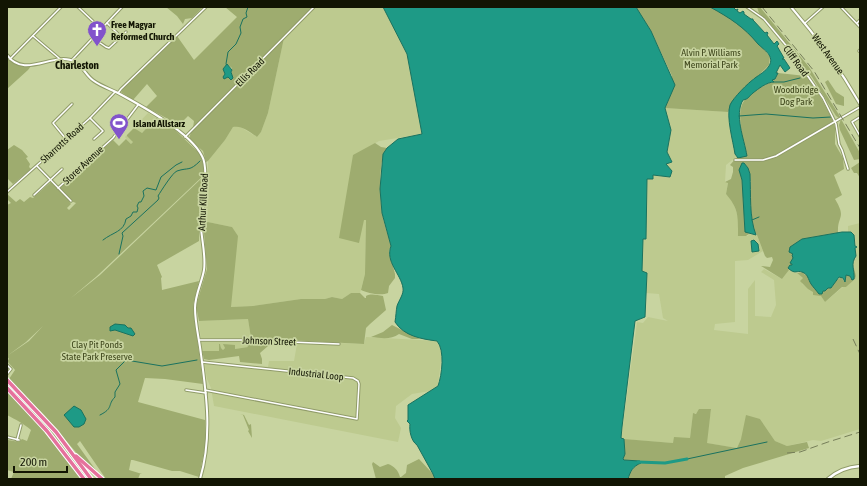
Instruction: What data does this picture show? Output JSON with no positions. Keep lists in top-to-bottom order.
{
  "streets": {
    "street": [
      "West Avenue",
      "Cliff Road",
      "Ellis Road",
      "Sharrotts Road",
      "Storer Avenue",
      "Arthur Kill Road",
      "Johnson Street",
      "Industrial Loop"
    ]
  },
  "crossings": [
    ["Ellis Road", "Arthur Kill Road"],
    ["Sharrotts Road", "Arthur Kill Road"],
    ["Storer Avenue", "Arthur Kill Road"],
    ["Arthur Kill Road", "Johnson Street"],
    ["Arthur Kill Road", "Industrial Loop"]
  ],
  "districts": ["Charleston"],
  "parks": ["Alvin P. Williams Memorial Park", "Woodbridge Dog Park", "Clay Pit Ponds State Park Preserve"],
  "places": {
    "church": ["Free Magyar Reformed Church"],
    "sports": ["Island Allstarz"]
  },
  "scale_bar": "200 m"
}
